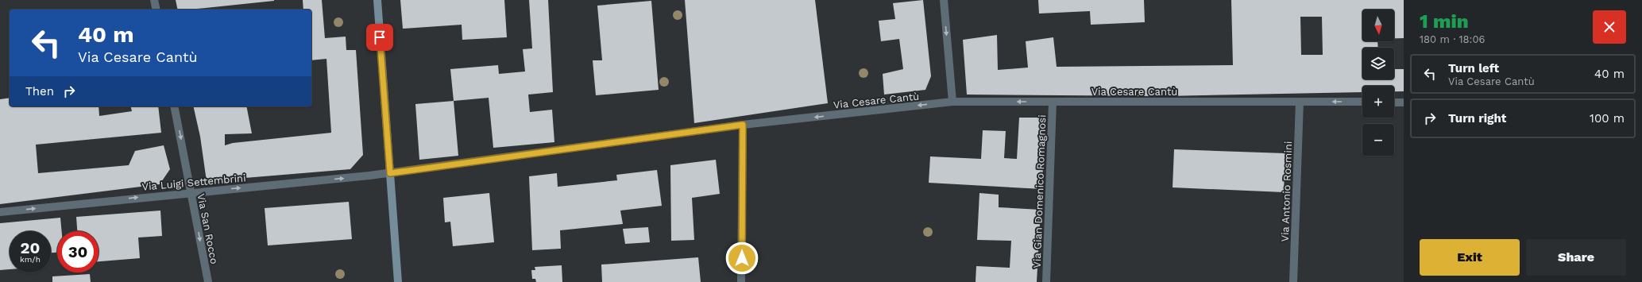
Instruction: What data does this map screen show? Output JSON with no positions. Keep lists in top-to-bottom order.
{
  "streets": {
    "street": [
      "Via Cesare Cantù",
      "Via Luigi Settembrini",
      "Via Gian Domenico Romagnosi",
      "Via Antonio Rosmini",
      "Via San Rocco"
    ]
  },
  "crossings": [
    ["Via Cesare Cantù", "Via Luigi Settembrini"],
    ["Via Cesare Cantù", "Via Gian Domenico Romagnosi"],
    ["Via Cesare Cantù", "Via Antonio Rosmini"],
    ["Via Luigi Settembrini", "Via San Rocco"]
  ],
  "one_way": ["Via Cesare Cantù", "Via Luigi Settembrini", "Via San Rocco"],
  "north": "bottom",
  "page": {
    "heading": ["1 min", "180 m · 18:06"],
    "map_buttons": ["+", "−"],
    "turn": ["40 m", "Via Cesare Cantù"],
    "list": [
      {
        "name": "Turn left",
        "note": "Via Cesare Cantù",
        "value": "40 m"
      },
      {
        "name": "Turn right",
        "value": "100 m"
      }
    ],
    "then": "Then",
    "speed": "20 km/h",
    "limit": "30",
    "buttons": ["Exit", "Share"]
  }
}
